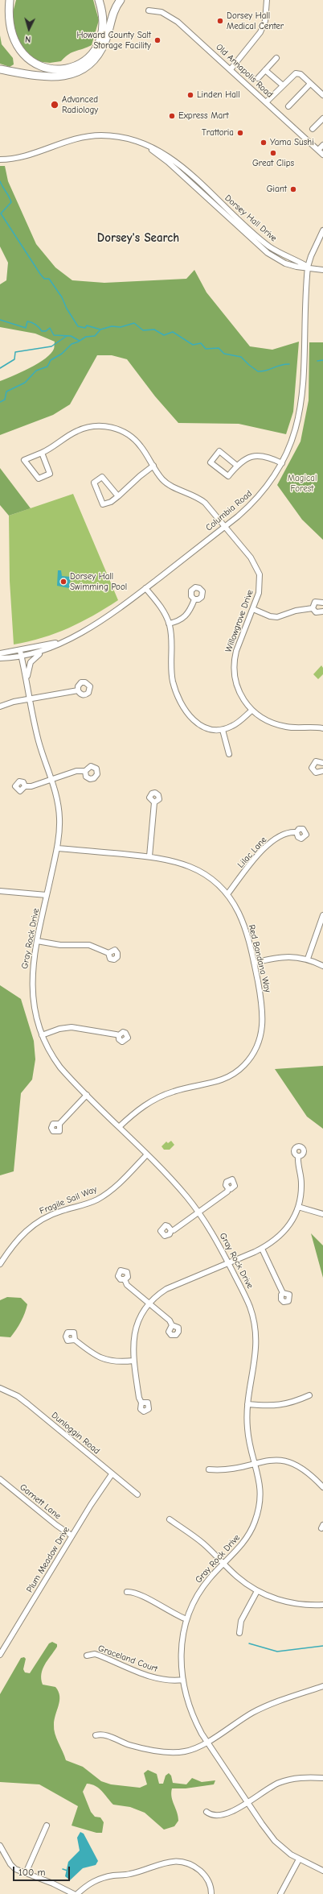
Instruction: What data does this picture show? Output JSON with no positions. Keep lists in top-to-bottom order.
{
  "streets": {
    "street": [
      "Old Annapolis Road",
      "Dorsey Hall Drive",
      "Columbia Road",
      "Willowgrove Drive",
      "Lilac Lane",
      "Gray Rock Drive",
      "Red Bandana Way",
      "Fragile Sail Way",
      "Dunloggin Road",
      "Garnett Lane",
      "Plum Meadow Drive",
      "Graceland Court"
    ]
  },
  "crossings": [
    ["Dorsey Hall Drive", "Columbia Road"],
    ["Columbia Road", "Willowgrove Drive"],
    ["Columbia Road", "Gray Rock Drive"],
    ["Lilac Lane", "Red Bandana Way"],
    ["Gray Rock Drive", "Red Bandana Way"],
    ["Gray Rock Drive", "Fragile Sail Way"],
    ["Gray Rock Drive", "Graceland Court"],
    ["Dunloggin Road", "Plum Meadow Drive"],
    ["Garnett Lane", "Plum Meadow Drive"]
  ],
  "districts": ["Dorsey's Search"],
  "parks": ["Magical Forest"],
  "places": [
    "Dorsey Hall Medical Center",
    "Howard County Salt Storage Facility",
    "Linden Hall",
    "Advanced Radiology",
    "Express Mart",
    "Trattoria",
    "Yama Sushi",
    "Great Clips",
    "Giant",
    "Dorsey Hall Swimming Pool"
  ],
  "scale_bar": "100 m",
  "north": "bottom"
}
